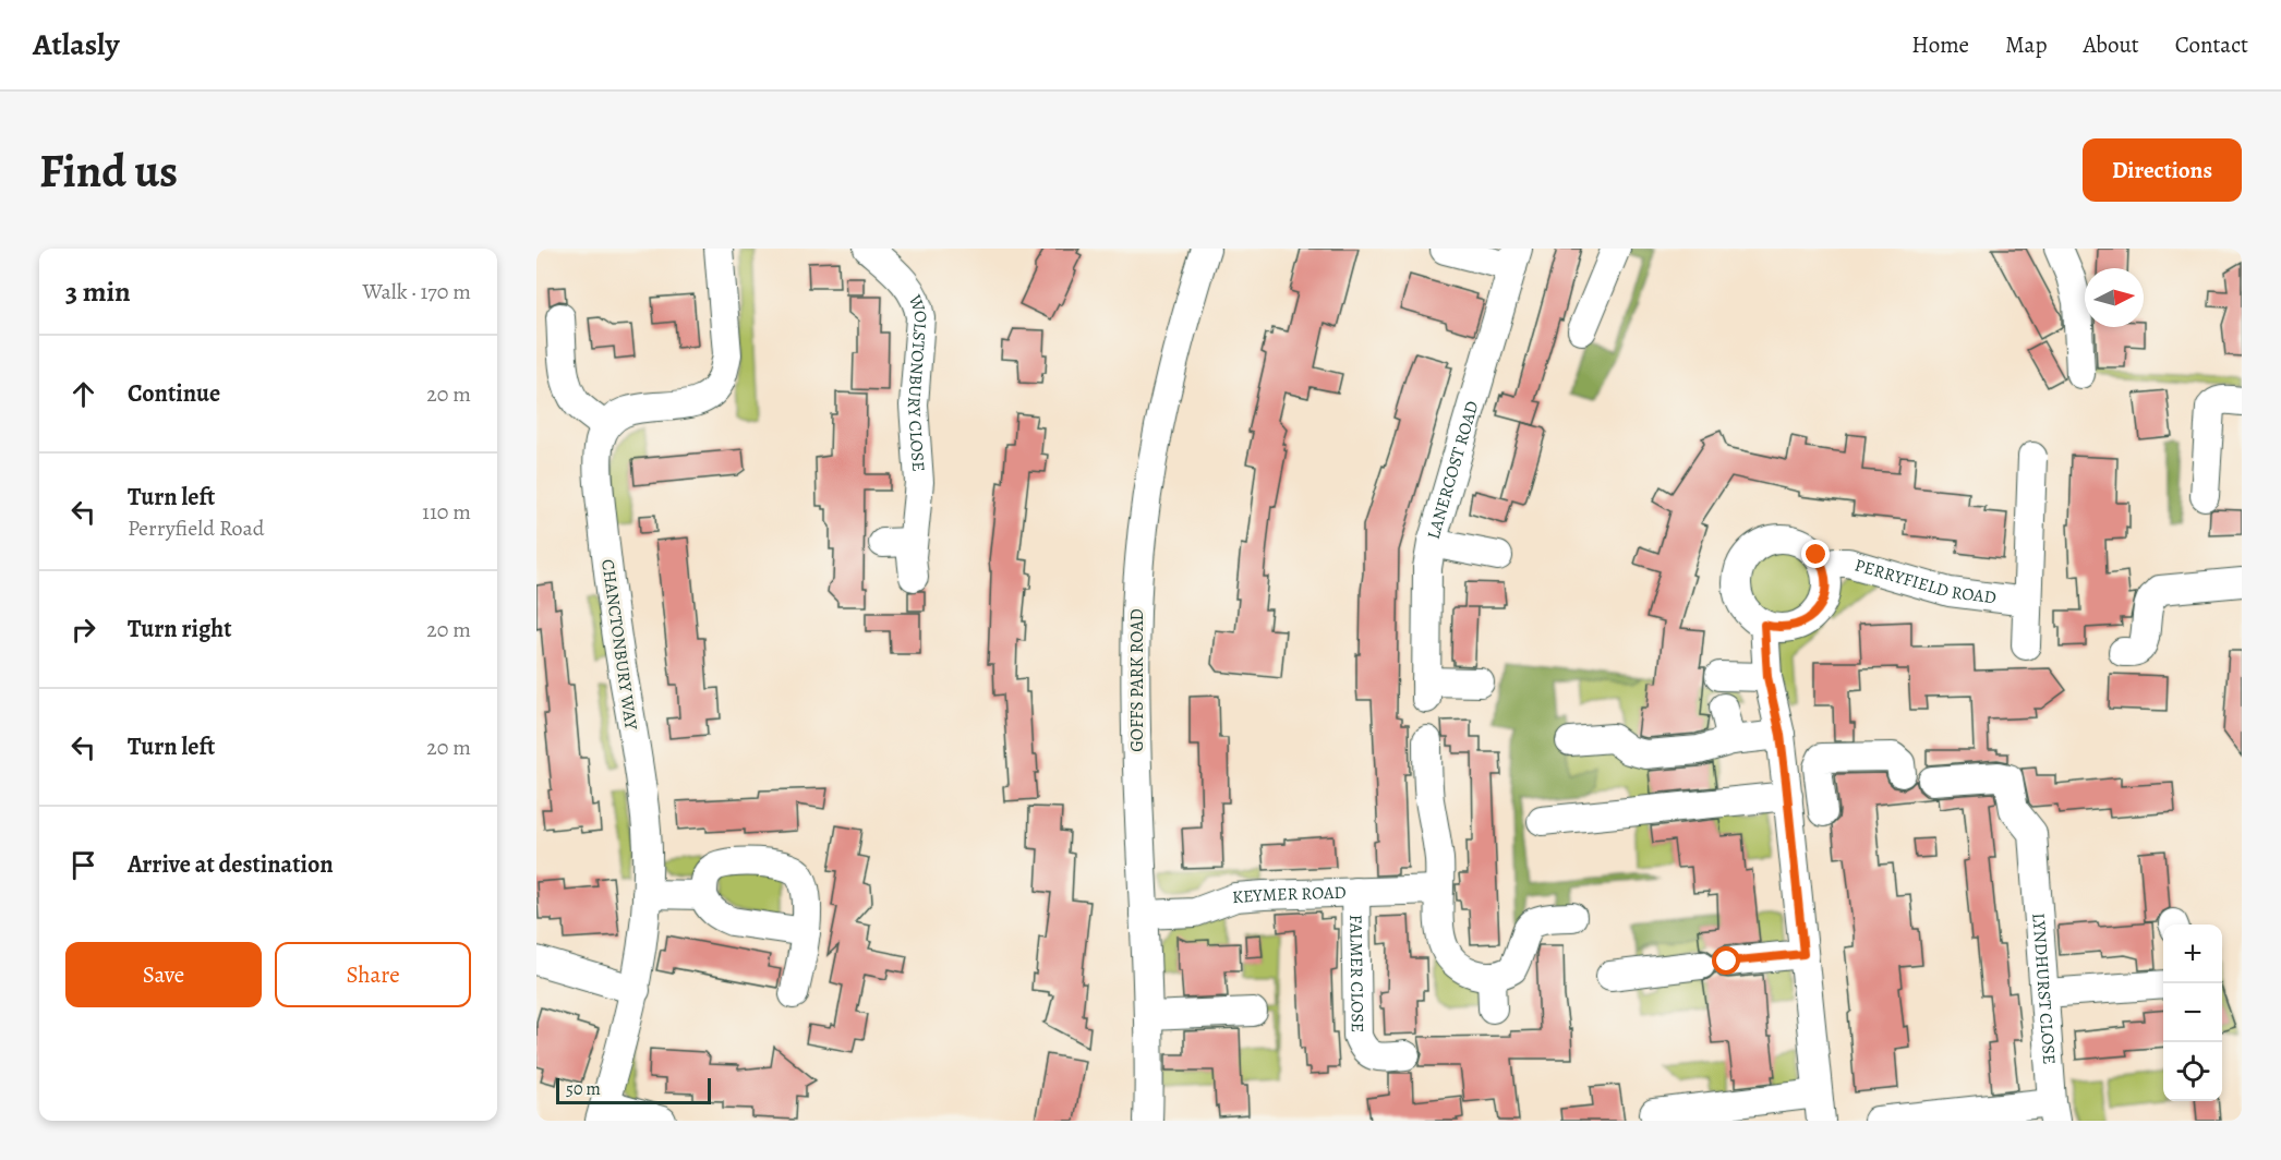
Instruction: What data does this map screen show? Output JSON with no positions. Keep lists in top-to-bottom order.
{
  "streets": {
    "street": [
      "WOLSTONBURY CLOSE",
      "LANERCOST ROAD",
      "PERRYFIELD ROAD",
      "CHANCTONBURY WAY",
      "GOFFS PARK ROAD",
      "KEYMER ROAD",
      "FALMER CLOSE",
      "LYNDHURST CLOSE"
    ]
  },
  "crossings": [
    ["GOFFS PARK ROAD", "KEYMER ROAD"],
    ["KEYMER ROAD", "FALMER CLOSE"]
  ],
  "scale_bar": "50 m",
  "north": "right",
  "page": {
    "header": "Atlasly",
    "nav": [
      "Home",
      "Map",
      "About",
      "Contact"
    ],
    "buttons": [
      "Directions",
      ["Save", "Share"]
    ],
    "title": "Find us",
    "heading": ["3 min", "Walk · 170 m"],
    "list": [
      ["Continue", "20 m"],
      ["Turn left", "Perryfield Road", "110 m"],
      ["Turn right", "20 m"],
      ["Turn left", "20 m"],
      "Arrive at destination"
    ],
    "map_buttons": ["+", "−"],
    "scale": "50 m"
  }
}
